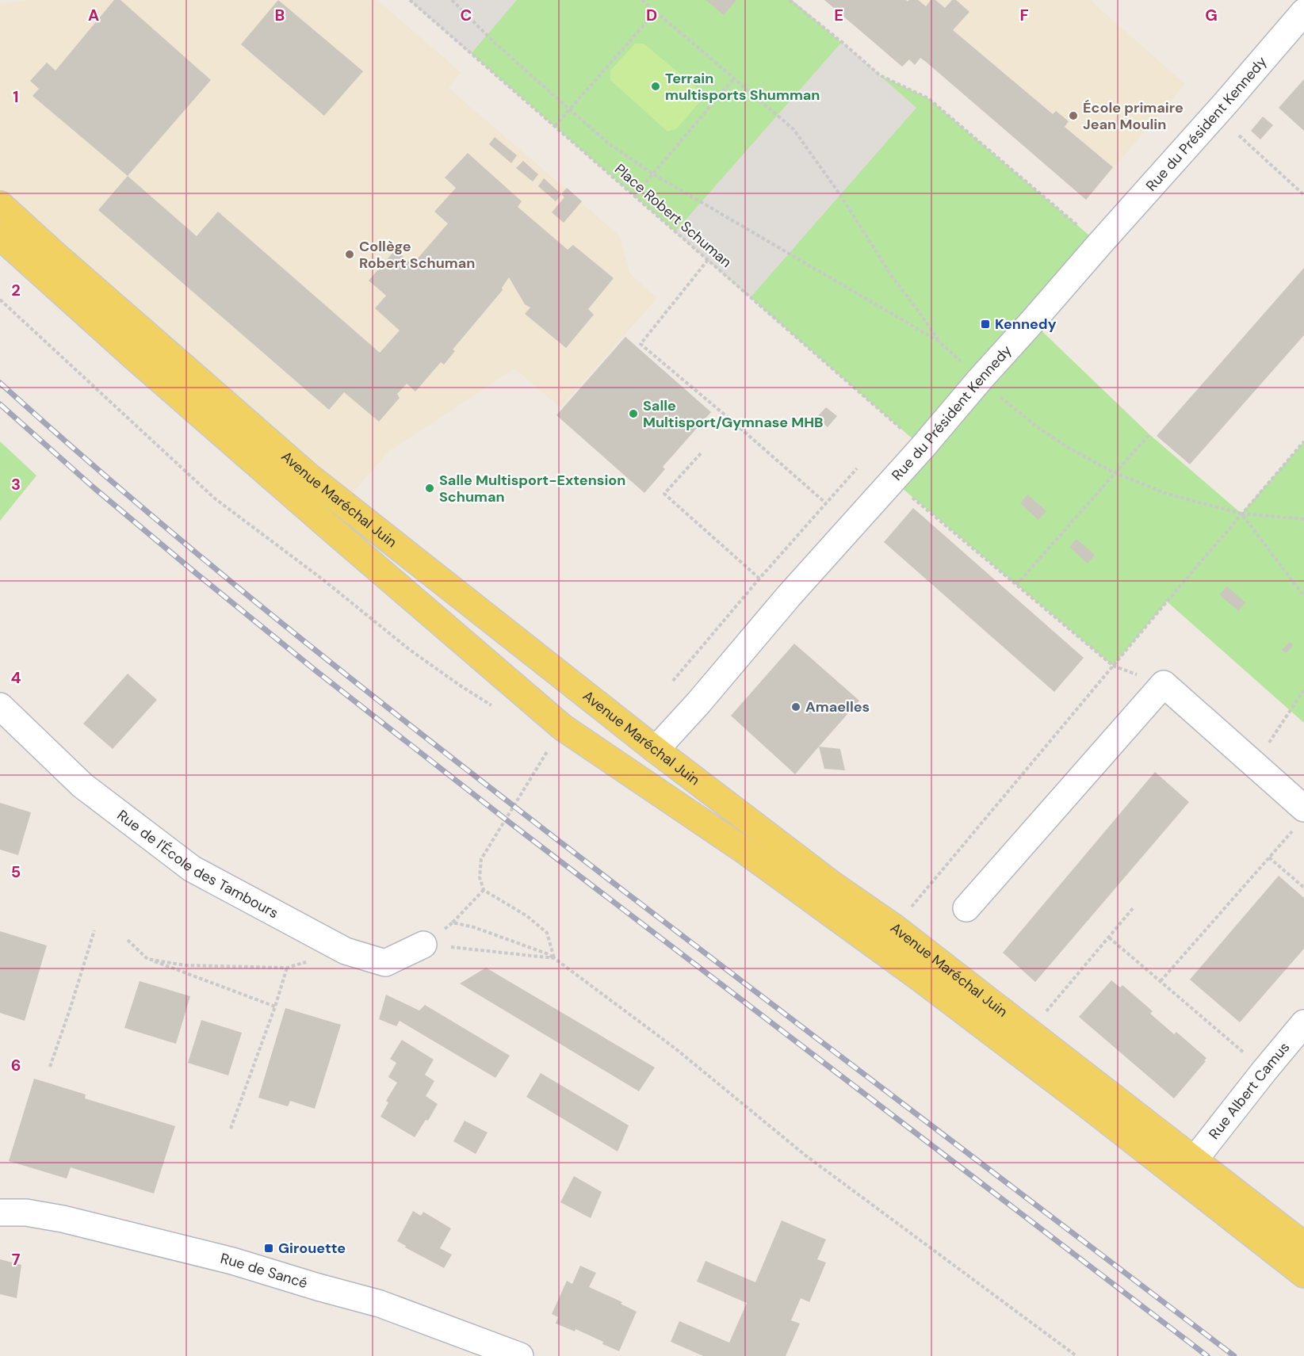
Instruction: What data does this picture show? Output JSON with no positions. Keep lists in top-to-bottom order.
{
  "streets": {
    "main road": ["Avenue Maréchal Juin"],
    "street": [
      "Rue du Président Kennedy",
      "Rue de l'École des Tambours",
      "Rue Albert Camus",
      "Rue de Sancé"
    ],
    "path": ["Place Robert Schuman"]
  },
  "crossings": [
    ["Rue du Président Kennedy", "Place Robert Schuman"],
    ["Rue du Président Kennedy", "Avenue Maréchal Juin"],
    ["Avenue Maréchal Juin", "Rue Albert Camus"]
  ],
  "places": {
    "other": [
      "Terrain multisports Shumman",
      "École primaire Jean Moulin",
      "Collège Robert Schuman",
      "Salle Multisport/Gymnase MHB",
      "Salle Multisport-Extension Schuman",
      "Amaelles"
    ],
    "transit": ["Kennedy", "Girouette"]
  },
  "grid": {
    "columns": [
      "A",
      "B",
      "C",
      "D",
      "E",
      "F",
      "G"
    ],
    "rows": [
      "1",
      "2",
      "3",
      "4",
      "5",
      "6",
      "7"
    ]
  }
}
